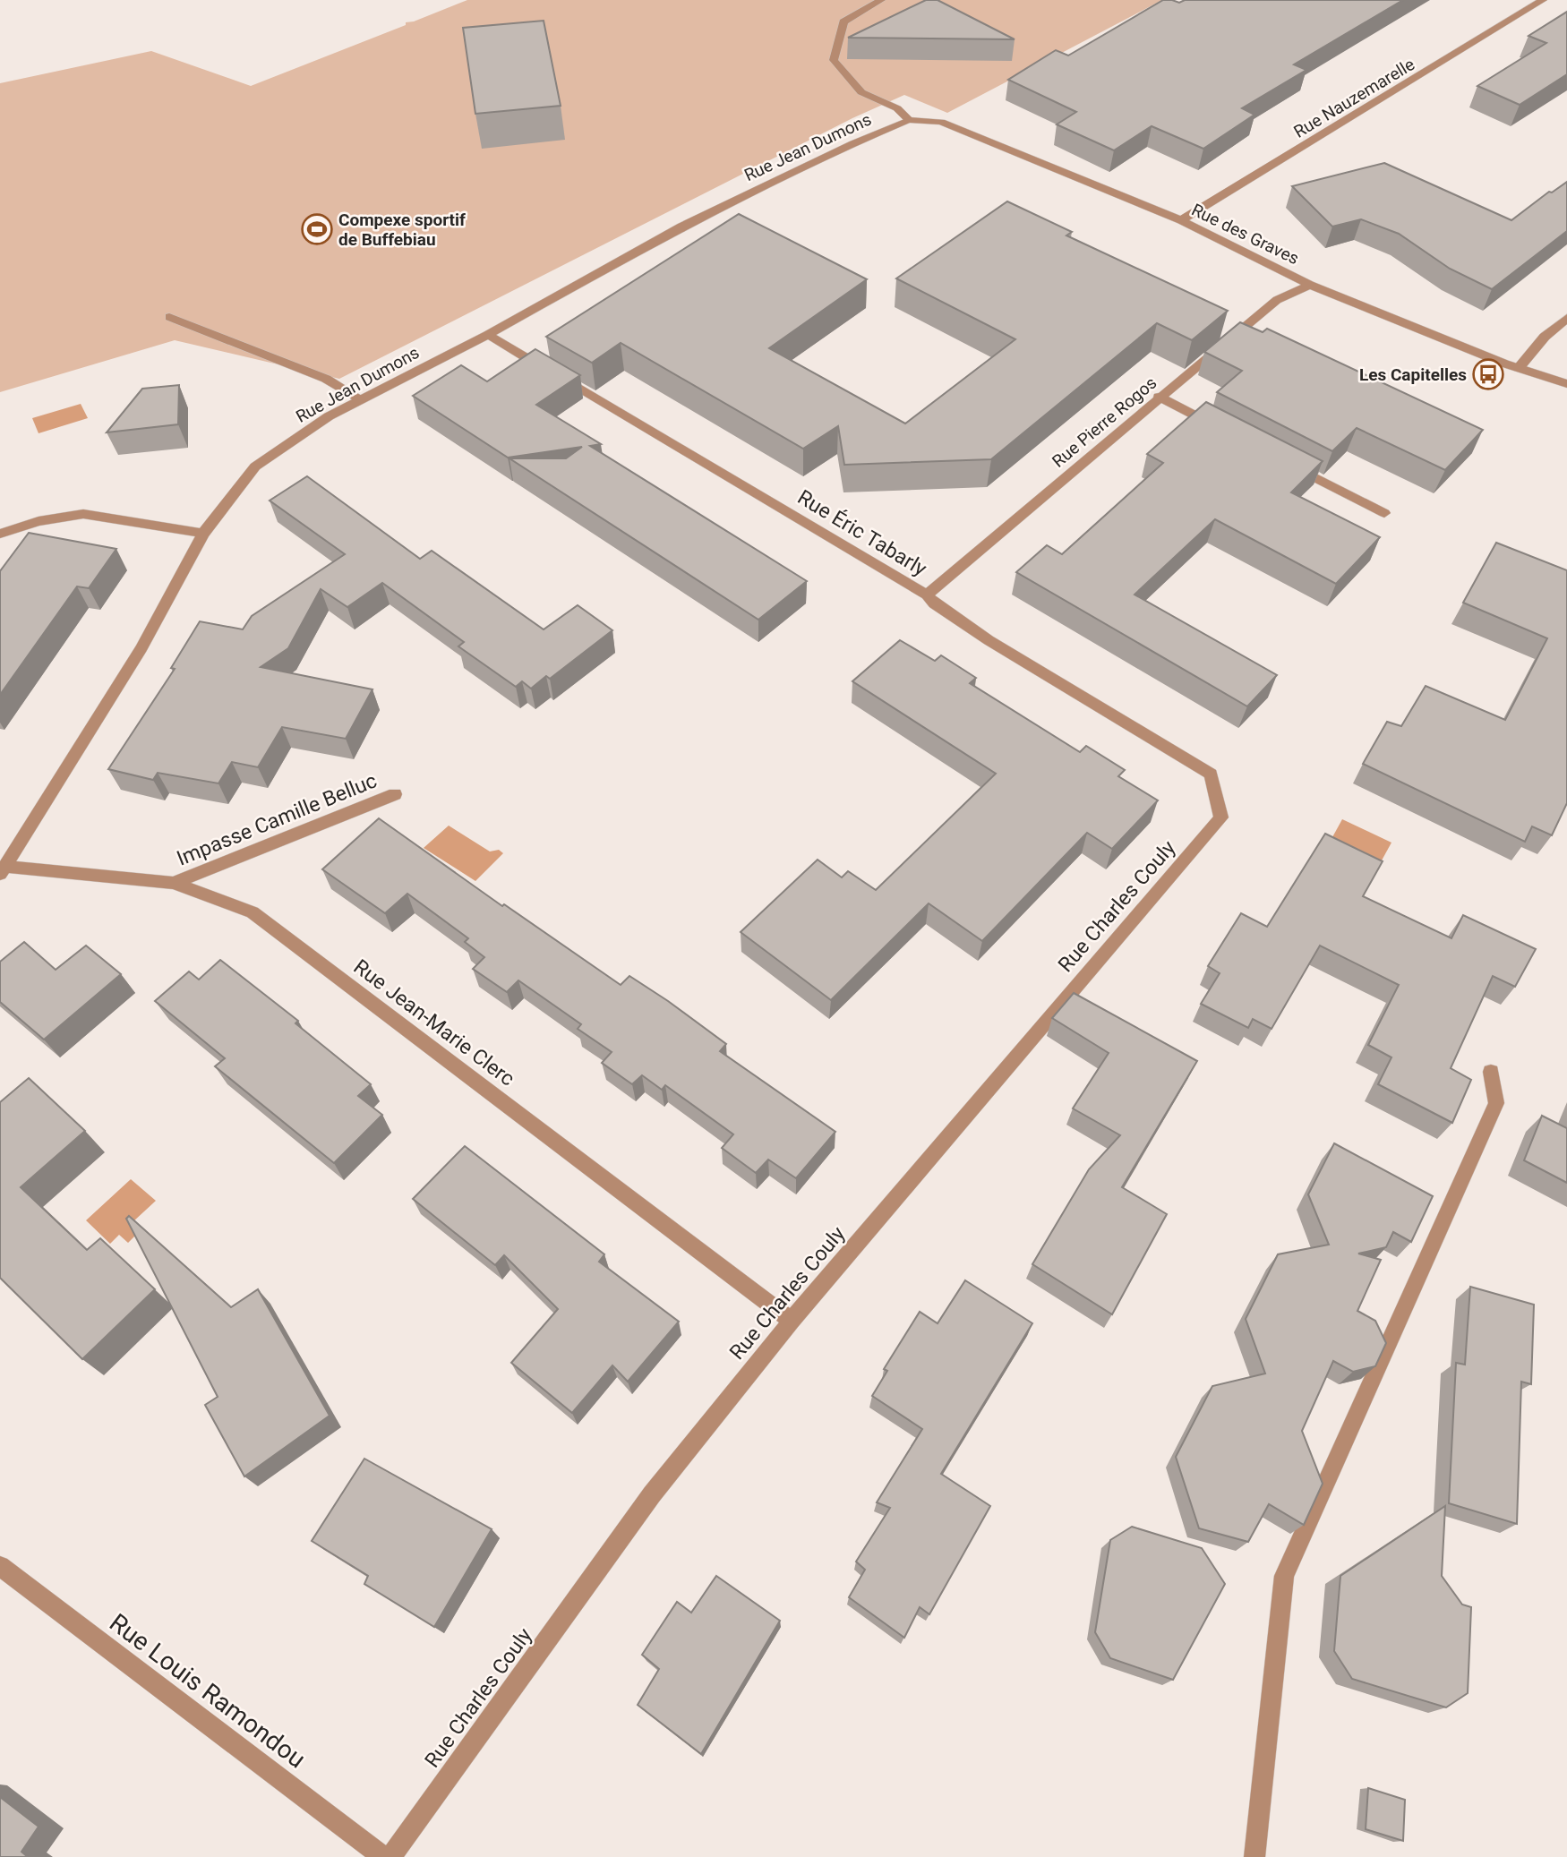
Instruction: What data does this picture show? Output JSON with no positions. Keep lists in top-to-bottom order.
{
  "streets": {
    "street": [
      "Rue Nauzemarelle",
      "Rue Jean Dumons",
      "Rue des Graves",
      "Rue Pierre Rogos",
      "Rue Éric Tabarly",
      "Impasse Camille Belluc",
      "Rue Charles Couly",
      "Rue Jean-Marie Clerc",
      "Rue Louis Ramondou"
    ]
  },
  "crossings": [
    ["Rue Nauzemarelle", "Rue des Graves"],
    ["Rue Jean Dumons", "Rue des Graves"],
    ["Rue Jean Dumons", "Rue Éric Tabarly"],
    ["Rue Jean Dumons", "Rue Jean-Marie Clerc"],
    ["Rue des Graves", "Rue Pierre Rogos"],
    ["Rue Pierre Rogos", "Rue Éric Tabarly"],
    ["Rue Éric Tabarly", "Rue Charles Couly"],
    ["Impasse Camille Belluc", "Rue Jean-Marie Clerc"],
    ["Rue Charles Couly", "Rue Jean-Marie Clerc"]
  ],
  "places": {
    "sports": ["Compexe sportif de Buffebiau"],
    "bus stop": ["Les Capitelles"]
  }
}
